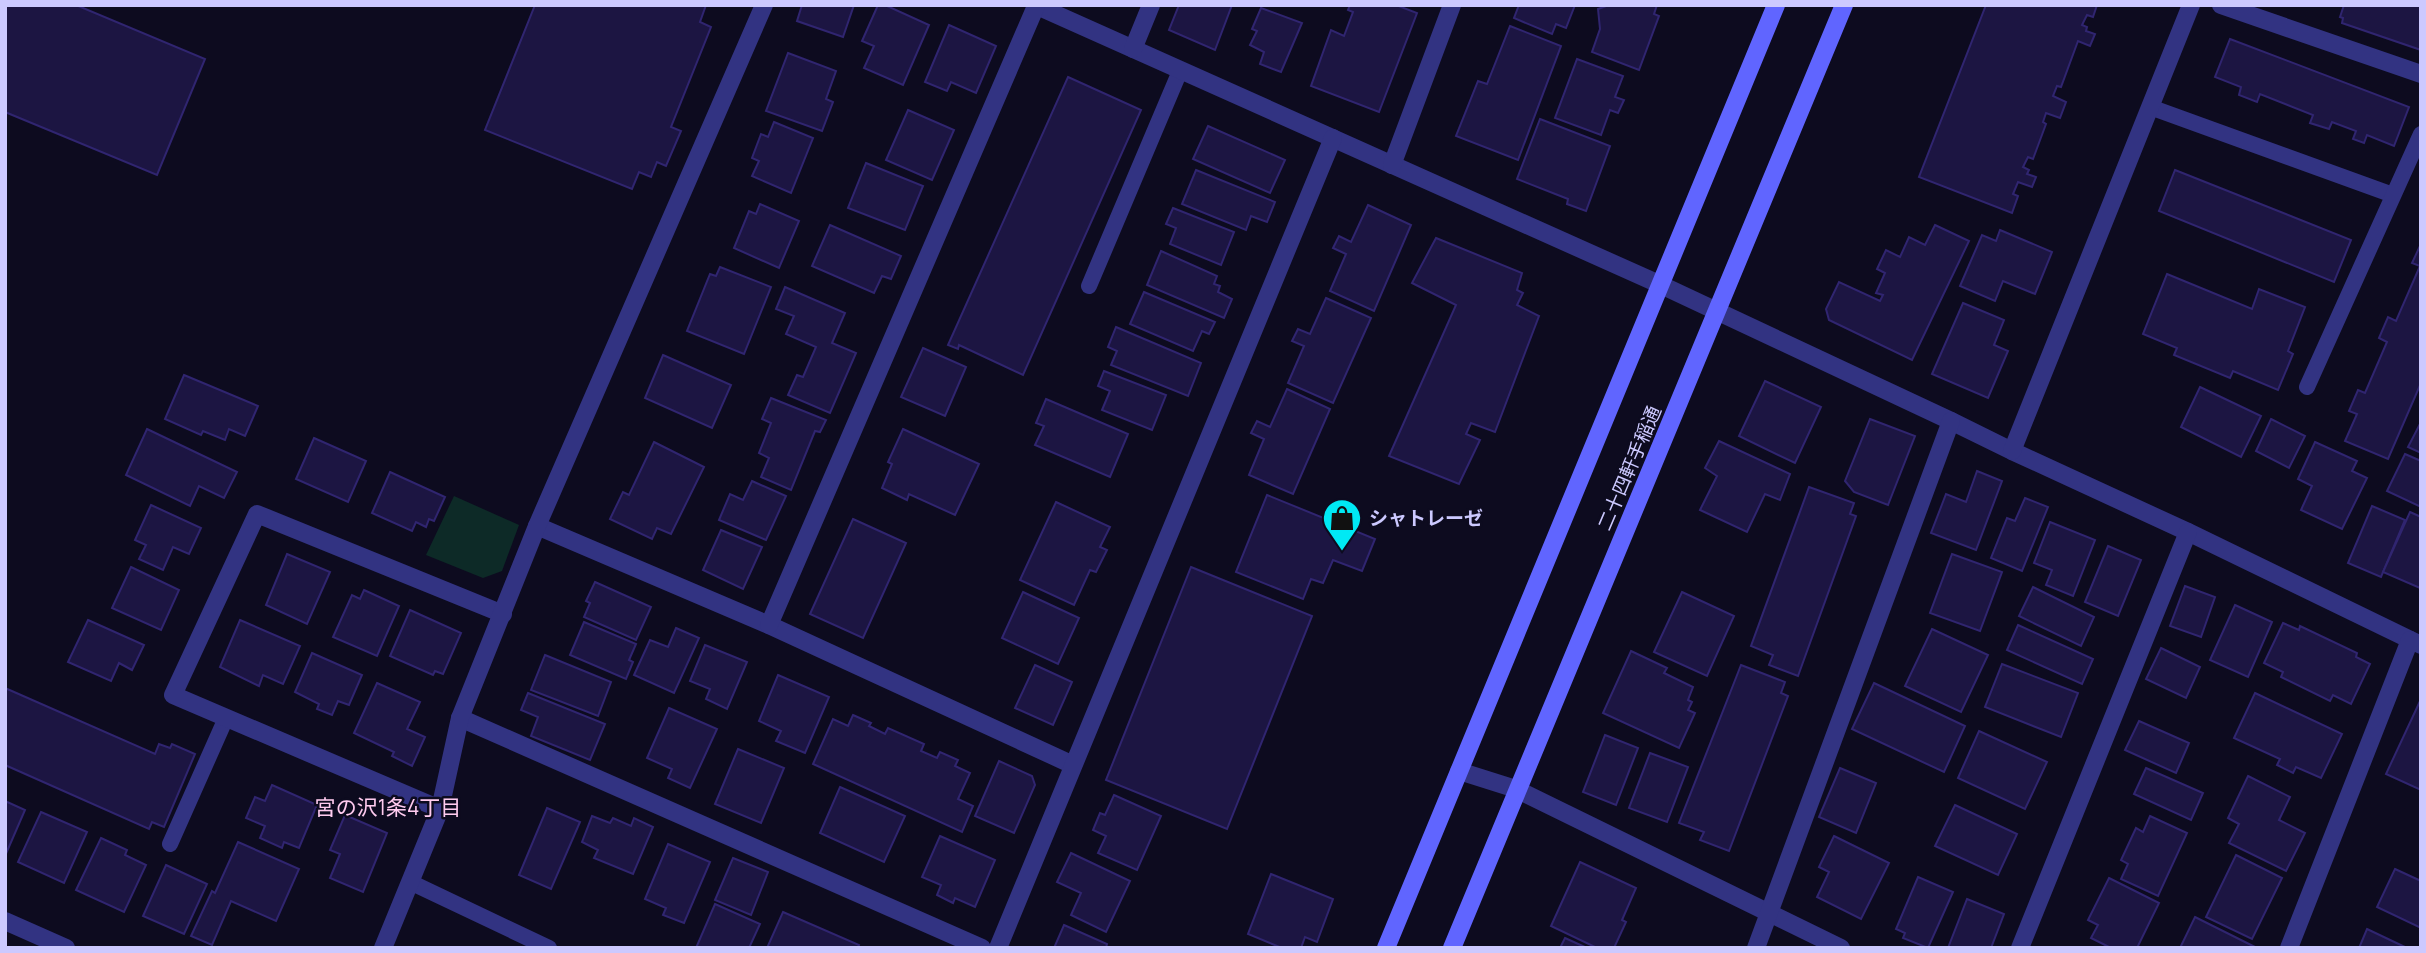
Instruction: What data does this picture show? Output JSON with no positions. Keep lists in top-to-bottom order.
{
  "streets": {
    "street": ["二十四軒手稲通"]
  },
  "districts": ["宮の沢1条4丁目"],
  "places": {
    "shop": ["シャトレーゼ"]
  }
}
